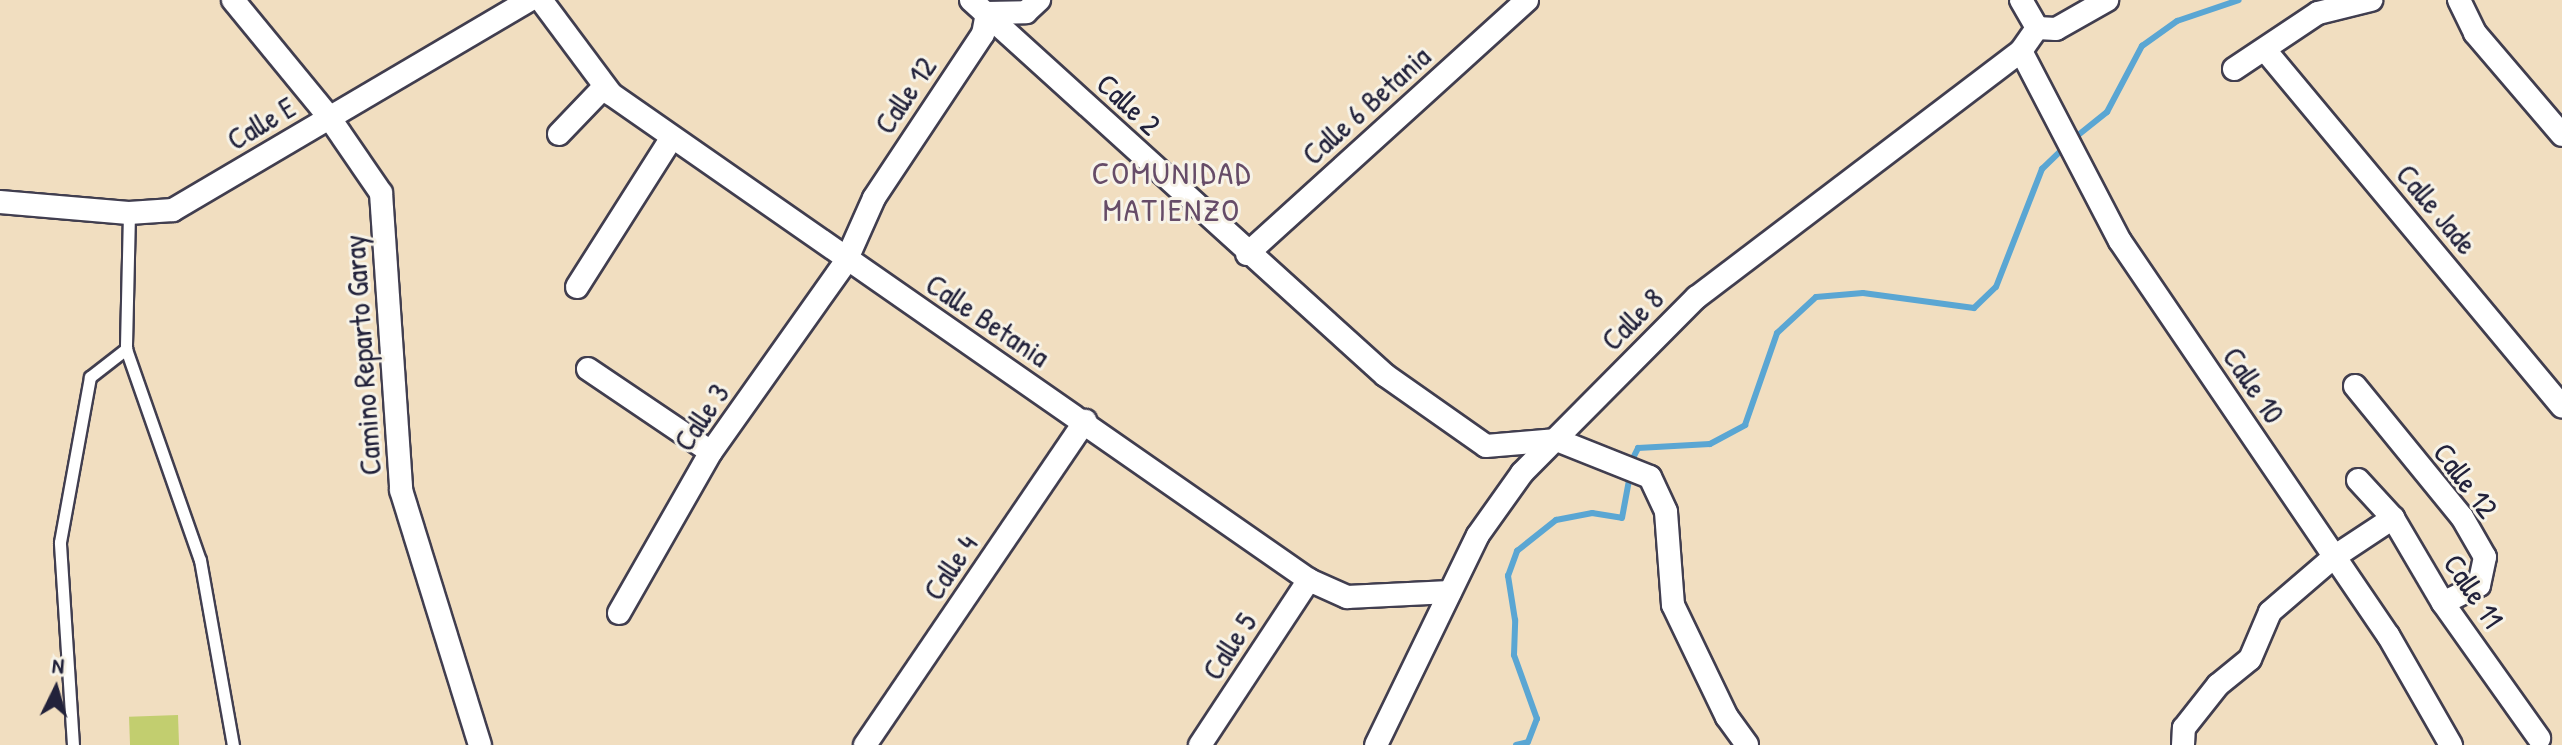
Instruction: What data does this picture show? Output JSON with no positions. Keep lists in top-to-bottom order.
{
  "streets": {
    "street": [
      "Calle 12",
      "Calle 2",
      "Calle 6 Betania",
      "Calle E",
      "Calle Jade",
      "Calle 8",
      "Calle Betania",
      "Camino Reparto Garay",
      "Calle 10",
      "Calle 3",
      "Calle 4",
      "Calle 11",
      "Calle 5"
    ]
  },
  "crossings": [
    ["Calle 12", "Calle 2"],
    ["Calle 12", "Calle Betania"],
    ["Calle 12", "Calle 3"],
    ["Calle 12", "Calle 11"],
    ["Calle 2", "Calle 6 Betania"],
    ["Calle 2", "Calle 8"],
    ["Calle E", "Camino Reparto Garay"],
    ["Calle 8", "Calle Betania"],
    ["Calle 8", "Calle 10"],
    ["Calle Betania", "Calle 3"],
    ["Calle Betania", "Calle 4"],
    ["Calle Betania", "Calle 5"]
  ],
  "districts": ["COMUNIDAD MATIENZO"],
  "north": "top"
}
